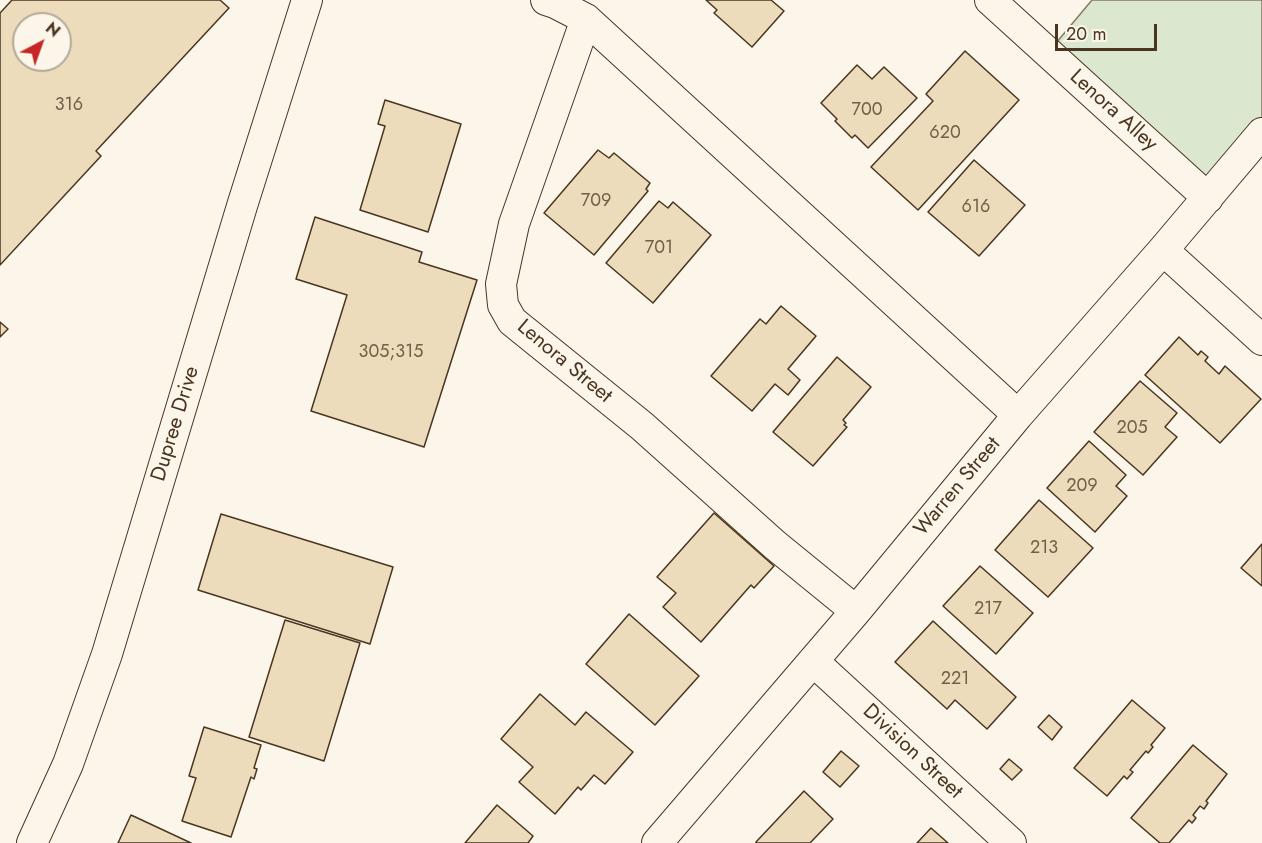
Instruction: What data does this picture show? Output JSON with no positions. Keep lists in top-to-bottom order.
{
  "streets": {
    "street": [
      "Lenora Alley",
      "Lenora Street",
      "Dupree Drive",
      "Warren Street",
      "Division Street"
    ]
  },
  "crossings": [
    ["Lenora Alley", "Warren Street"],
    ["Lenora Street", "Warren Street"],
    ["Warren Street", "Division Street"]
  ],
  "house_numbers": [
    "316",
    "700",
    "620",
    "709",
    "616",
    "701",
    "305;315",
    "205",
    "209",
    "213",
    "217",
    "221"
  ],
  "scale_bar": "20 m",
  "north": "top right"
}
